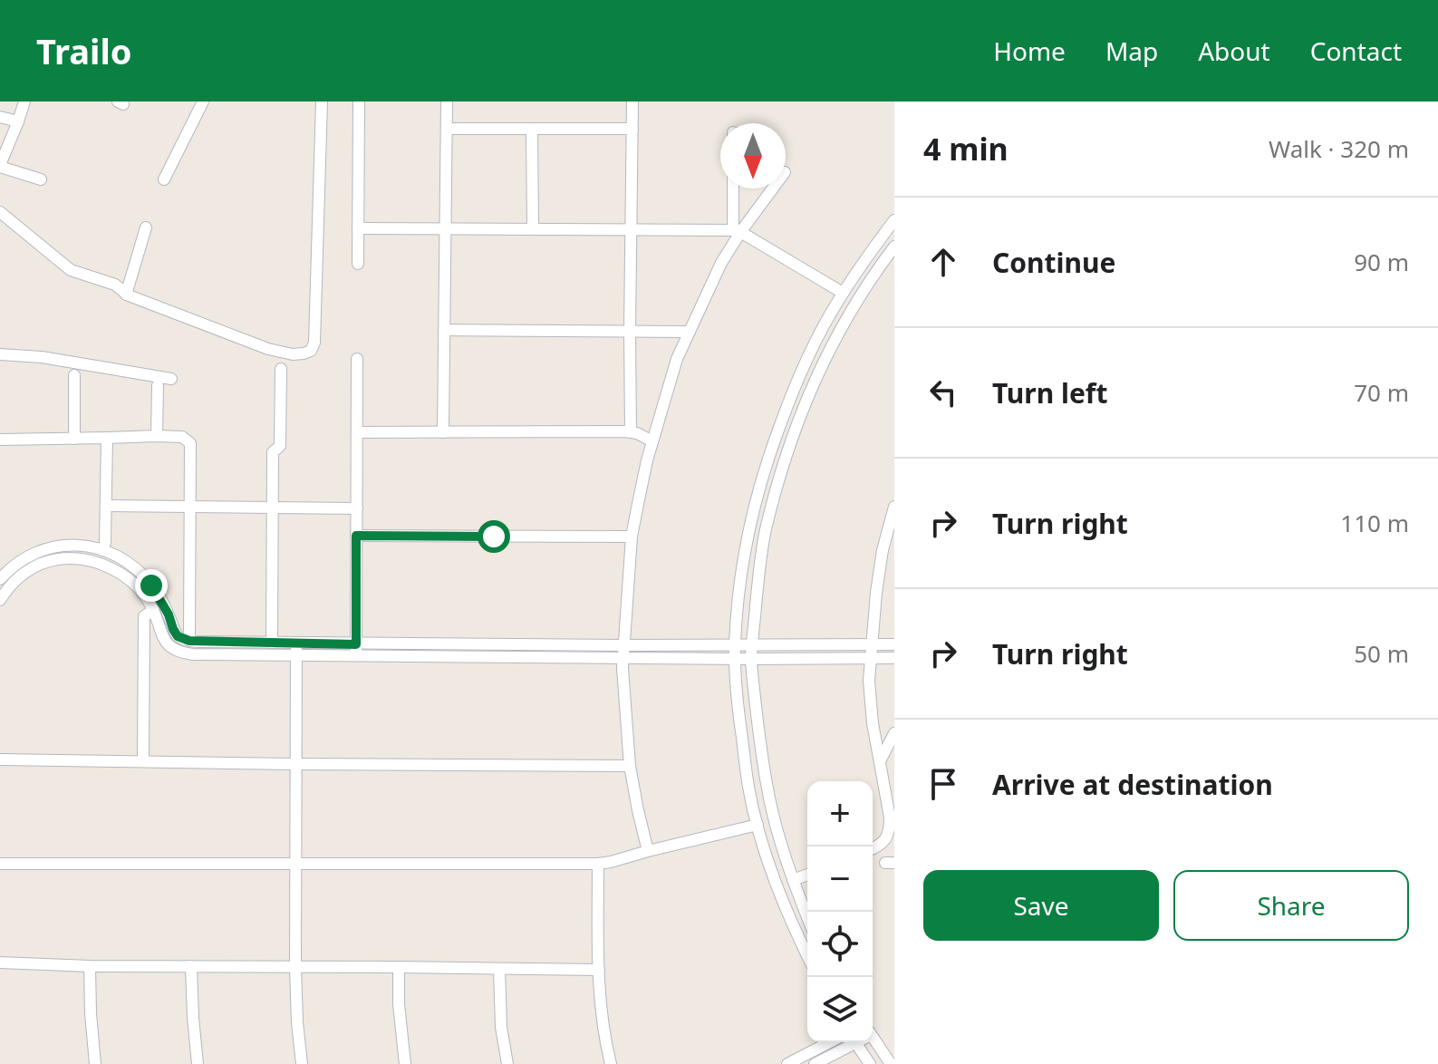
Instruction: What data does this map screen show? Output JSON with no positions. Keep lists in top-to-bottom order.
{
  "north": "bottom",
  "page": {
    "header": "Trailo",
    "nav": [
      "Home",
      "Map",
      "About",
      "Contact"
    ],
    "heading": ["4 min", "Walk · 320 m"],
    "list": [
      ["Continue", "90 m"],
      ["Turn left", "70 m"],
      ["Turn right", "110 m"],
      ["Turn right", "50 m"],
      "Arrive at destination"
    ],
    "map_buttons": ["+", "−"],
    "buttons": ["Save", "Share"]
  }
}
